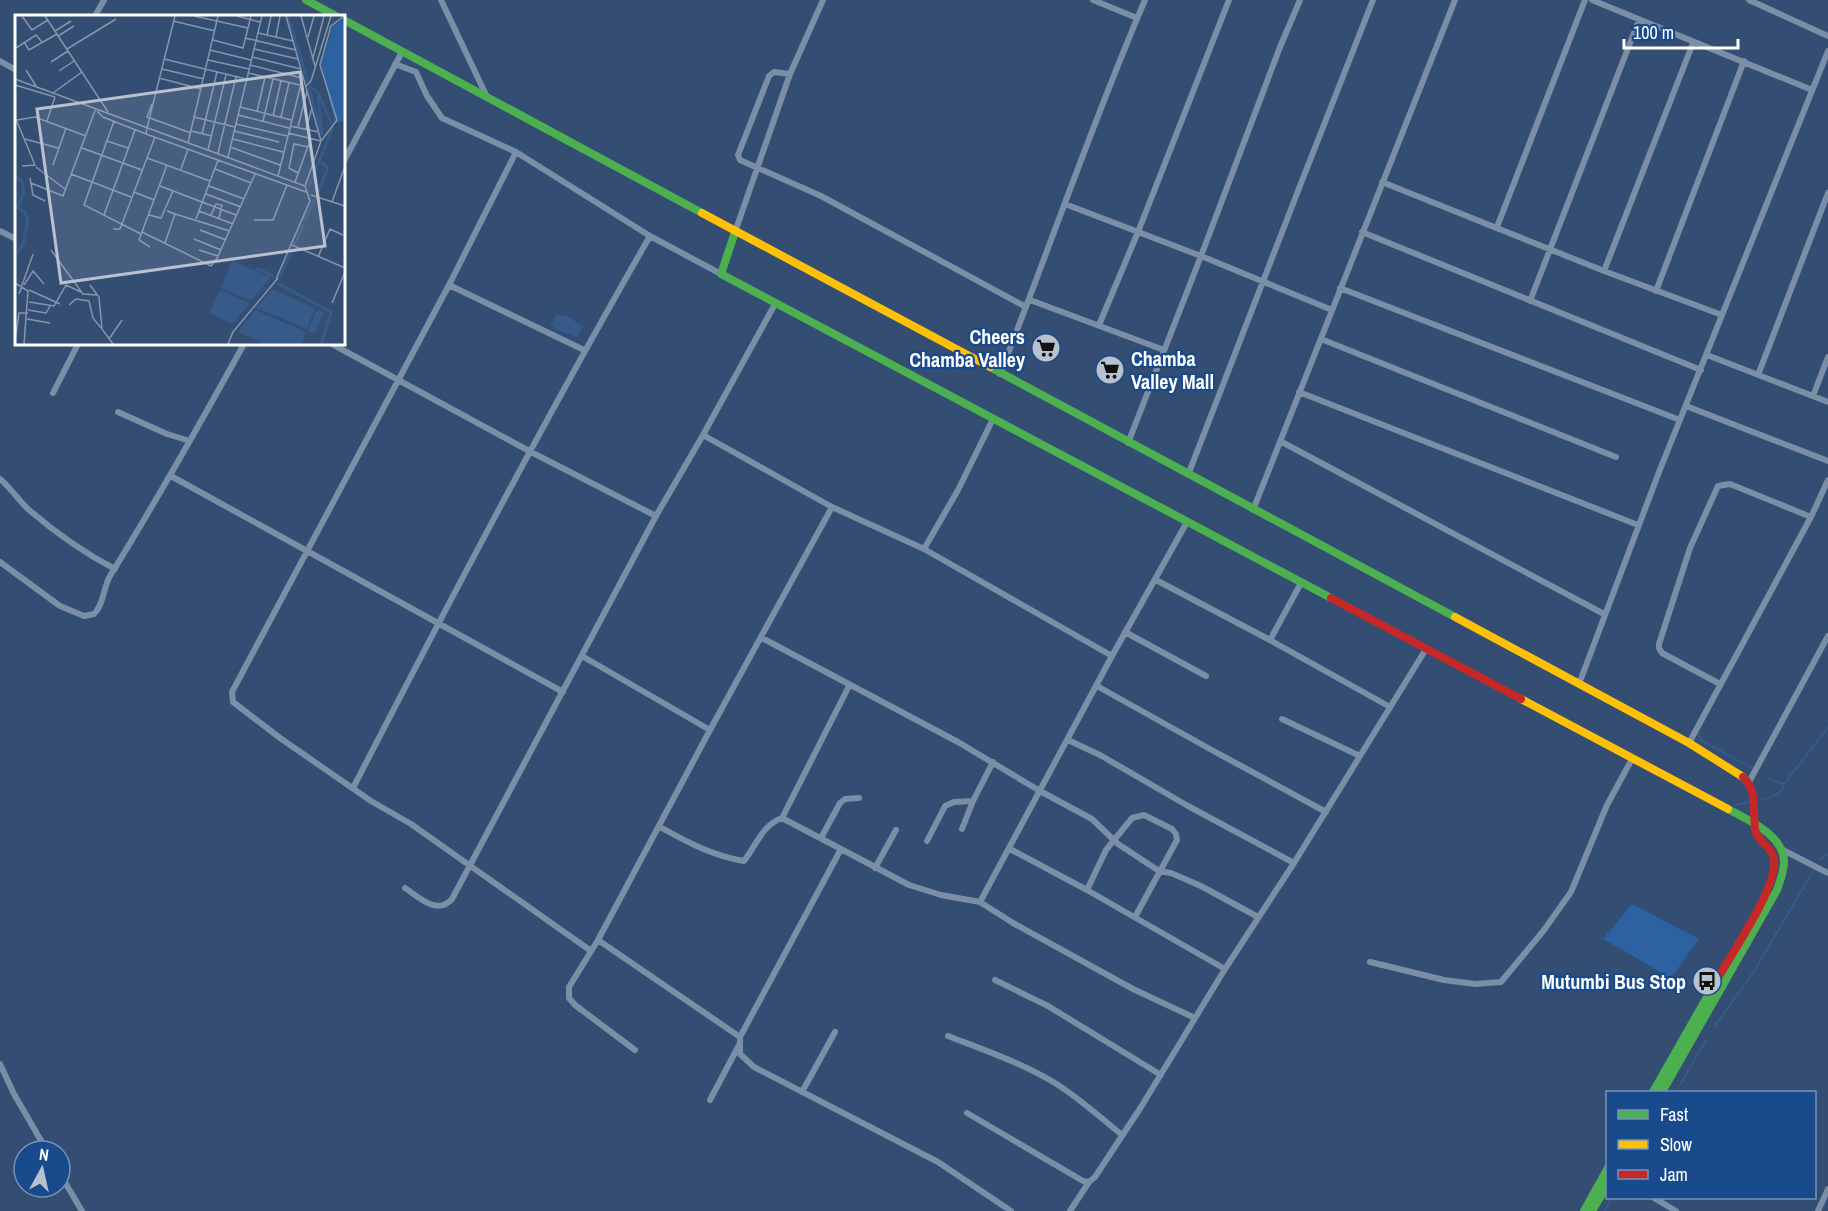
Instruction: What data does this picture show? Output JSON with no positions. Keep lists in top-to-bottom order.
{
  "places": {
    "supermarket": ["Cheers Chamba Valley", "Chamba Valley Mall"],
    "bus stop": ["Mutumbi Bus Stop"]
  },
  "legend": ["Fast", "Slow", "Jam"],
  "scale_bar": "100 m",
  "north": "top"
}
